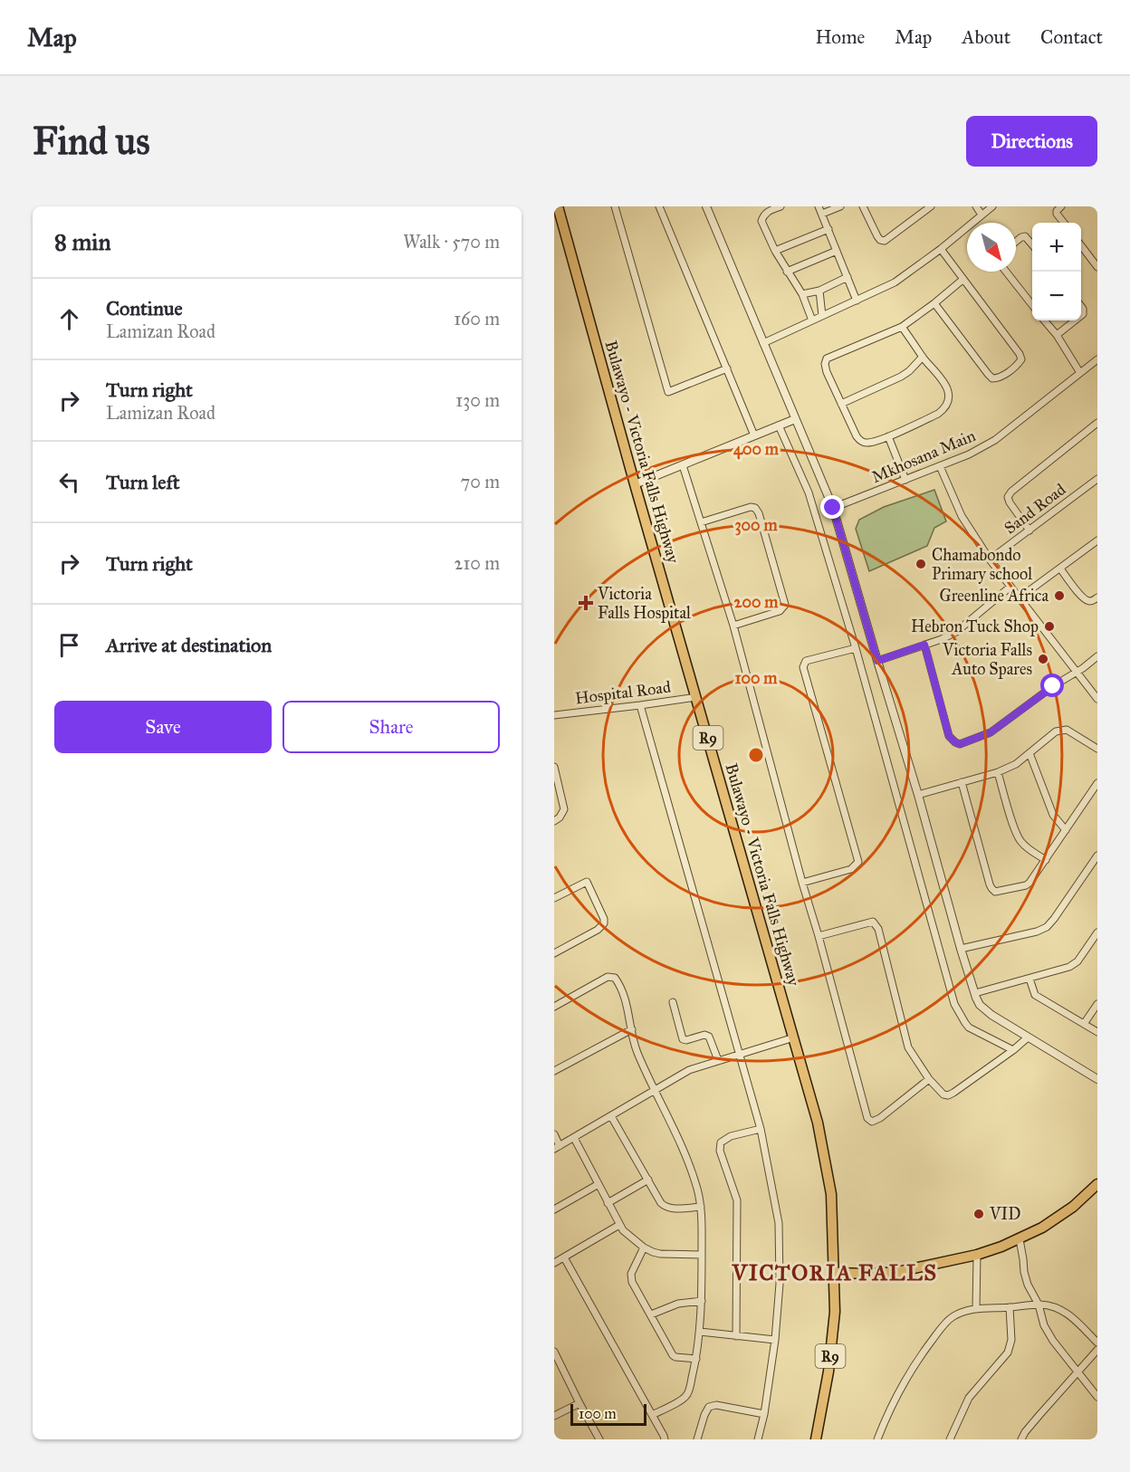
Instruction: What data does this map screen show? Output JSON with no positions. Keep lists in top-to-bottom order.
{
  "streets": {
    "main road": ["Bulawayo - Victoria Falls Highway", "R9"],
    "street": ["Mkhosana Main", "Sand Road", "Hospital Road"]
  },
  "crossings": [
    ["Bulawayo - Victoria Falls Highway", "Hospital Road"],
    ["Bulawayo - Victoria Falls Highway", "R9"]
  ],
  "districts": ["VICTORIA FALLS"],
  "places": {
    "other": [
      "Chamabondo Primary school",
      "Greenline Africa",
      "Hebron Tuck Shop",
      "Victoria Falls Auto Spares",
      "VID"
    ],
    "health": ["Victoria Falls Hospital"]
  },
  "scale_bar": "100 m",
  "north": "bottom right",
  "page": {
    "header": "Map",
    "nav": [
      "Home",
      "Map",
      "About",
      "Contact"
    ],
    "buttons": [
      "Directions",
      ["Save", "Share"]
    ],
    "title": "Find us",
    "heading": ["8 min", "Walk · 570 m"],
    "map_buttons": ["+", "−"],
    "list": [
      ["Continue", "Lamizan Road", "160 m"],
      ["Turn right", "Lamizan Road", "130 m"],
      ["Turn left", "70 m"],
      ["Turn right", "210 m"],
      "Arrive at destination"
    ],
    "scale": "100 m"
  },
  "rings": [
    "400 m",
    "300 m",
    "200 m",
    "100 m"
  ]
}
